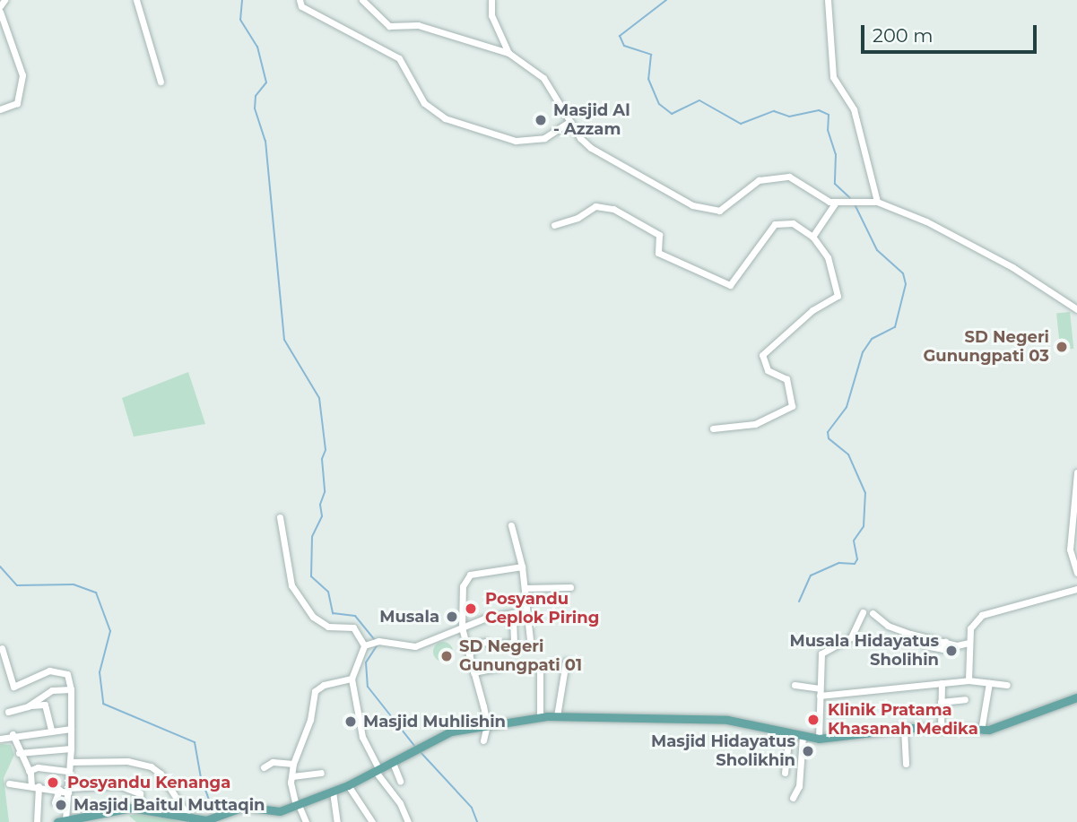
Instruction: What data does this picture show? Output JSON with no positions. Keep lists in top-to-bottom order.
{
  "places": [
    "Masjid Al - Azzam",
    "SD Negeri Gunungpati 03",
    "Posyandu Ceplok Piring",
    "Musala",
    "Musala Hidayatus Sholihin",
    "SD Negeri Gunungpati 01",
    "Klinik Pratama Khasanah Medika",
    "Masjid Muhlishin",
    "Masjid Hidayatus Sholikhin",
    "Posyandu Kenanga",
    "Masjid Baitul Muttaqin"
  ],
  "scale_bar": "200 m"
}
